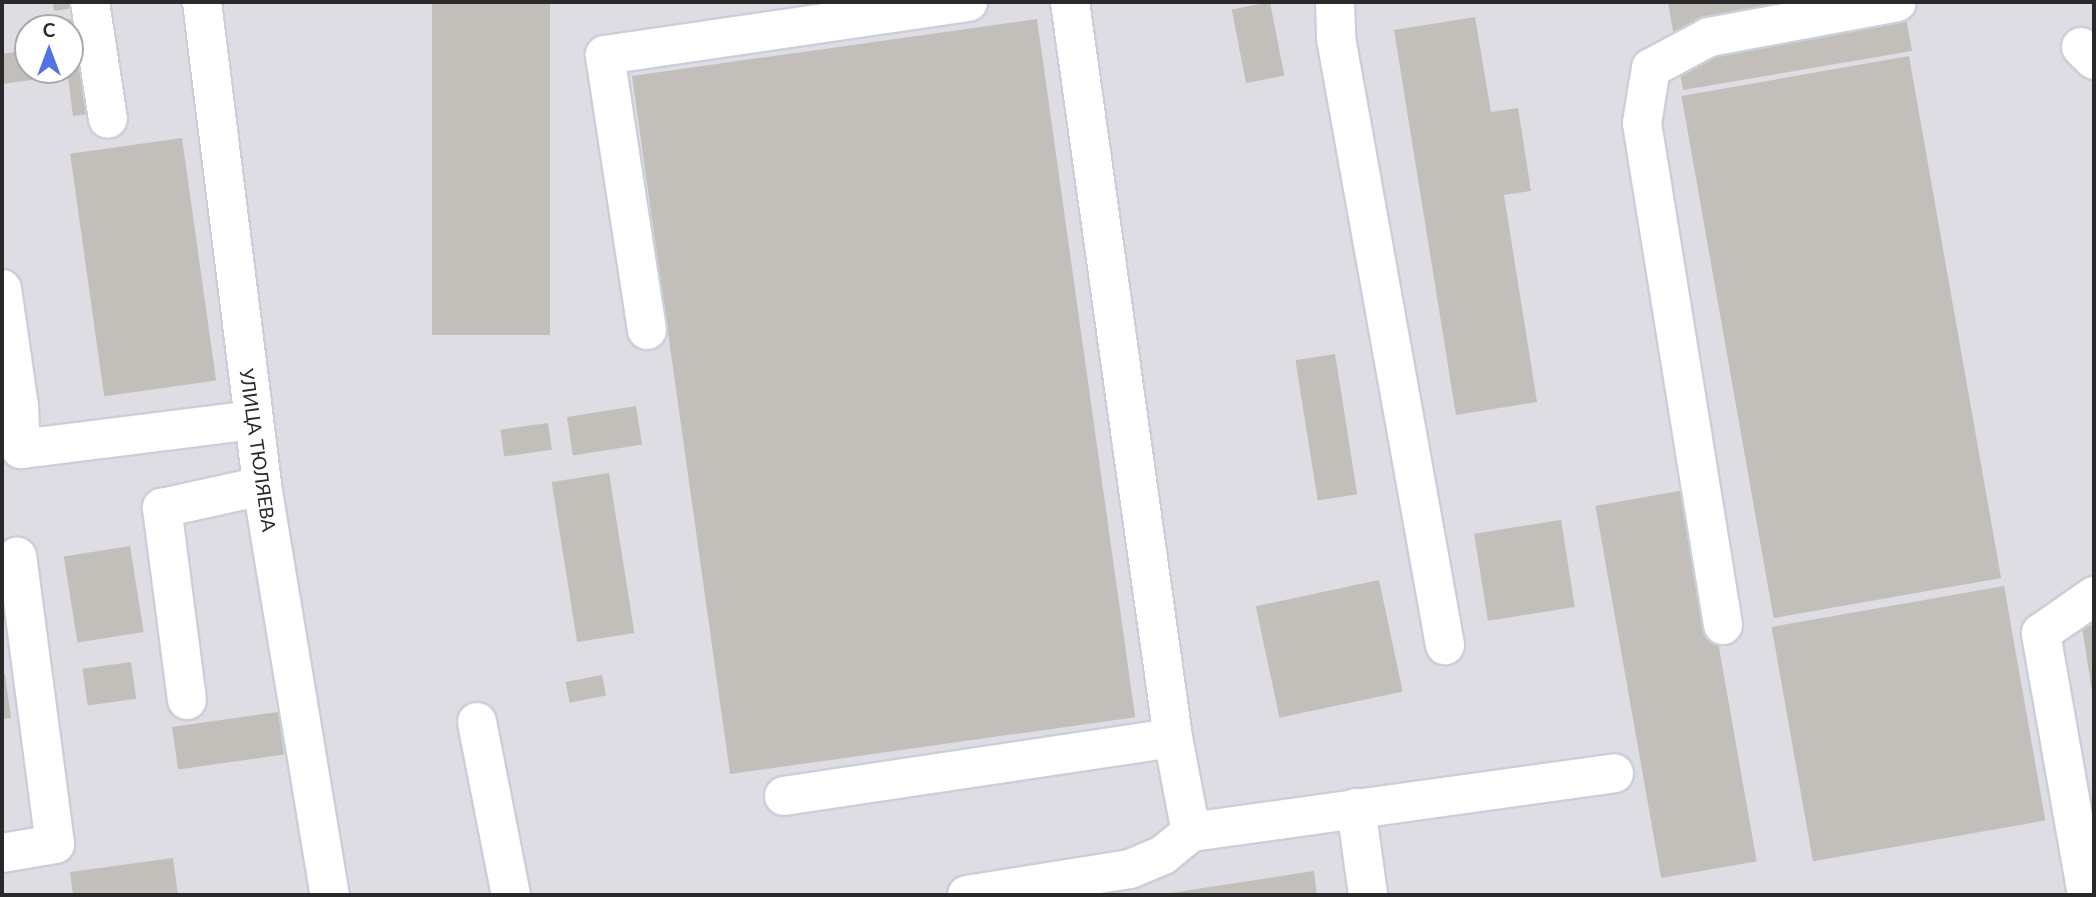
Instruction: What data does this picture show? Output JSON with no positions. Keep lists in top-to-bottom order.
{
  "streets": {
    "street": ["УЛИЦА ТЮЛЯЕВА"]
  },
  "north": "top"
}
